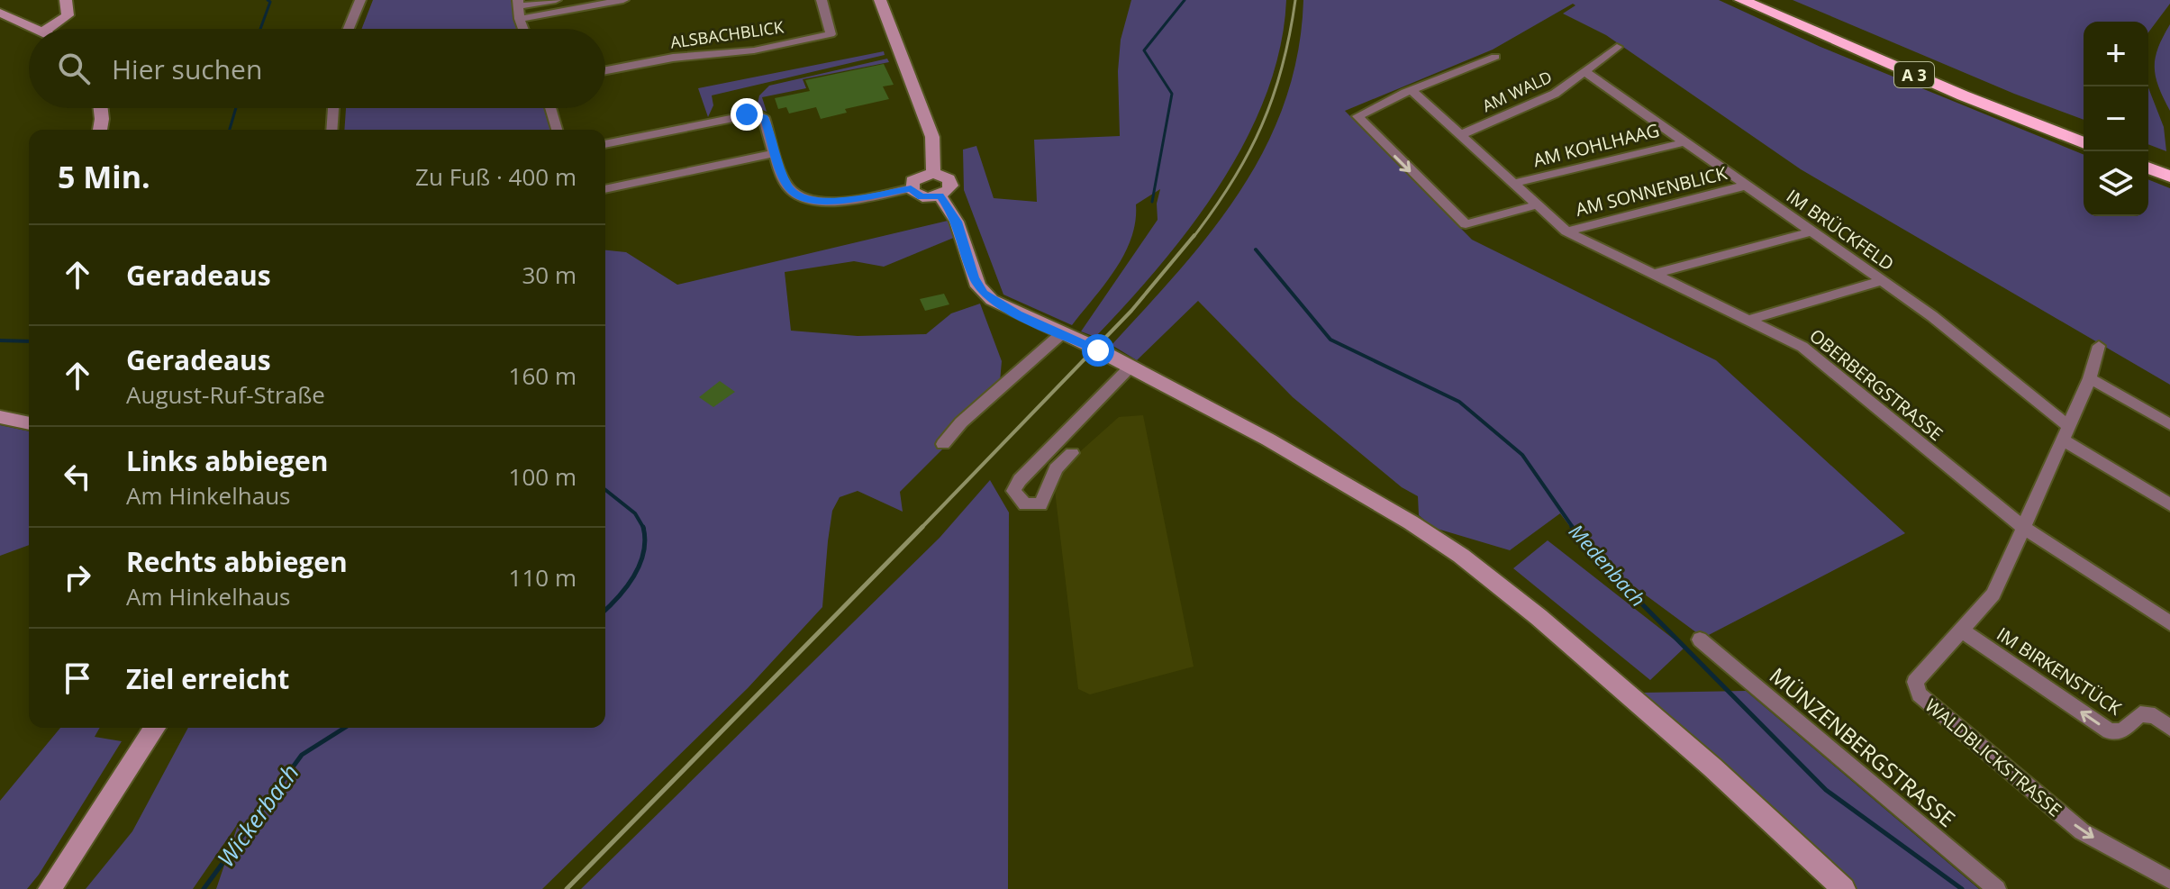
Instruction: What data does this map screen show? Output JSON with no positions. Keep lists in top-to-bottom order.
{
  "streets": {
    "highway": ["A 3"],
    "street": [
      "ALSBACHBLICK",
      "AM WALD",
      "AM KOHLHAAG",
      "AM SONNENBLICK",
      "IM BRÜCKFELD",
      "OBERBERGSTRASSE",
      "IM BIRKENSTÜCK",
      "MÜNZENBERGSTRASSE",
      "WALDBLICKSTRASSE"
    ]
  },
  "crossings": [
    ["AM WALD", "IM BRÜCKFELD"],
    ["AM WALD", "OBERBERGSTRASSE"],
    ["AM KOHLHAAG", "IM BRÜCKFELD"],
    ["AM KOHLHAAG", "OBERBERGSTRASSE"],
    ["AM SONNENBLICK", "IM BRÜCKFELD"],
    ["AM SONNENBLICK", "OBERBERGSTRASSE"],
    ["IM BRÜCKFELD", "WALDBLICKSTRASSE"],
    ["OBERBERGSTRASSE", "WALDBLICKSTRASSE"],
    ["IM BIRKENSTÜCK", "WALDBLICKSTRASSE"]
  ],
  "one_way": ["IM BIRKENSTÜCK", "WALDBLICKSTRASSE"],
  "water": ["Medenbach", "Wickerbach"],
  "page": {
    "map_buttons": ["+", "−"],
    "search": "Hier suchen",
    "heading": ["5 Min.", "Zu Fuß · 400 m"],
    "list": [
      ["Geradeaus", "30 m"],
      ["Geradeaus", "August-Ruf-Straße", "160 m"],
      ["Links abbiegen", "Am Hinkelhaus", "100 m"],
      ["Rechts abbiegen", "Am Hinkelhaus", "110 m"],
      "Ziel erreicht"
    ]
  }
}
